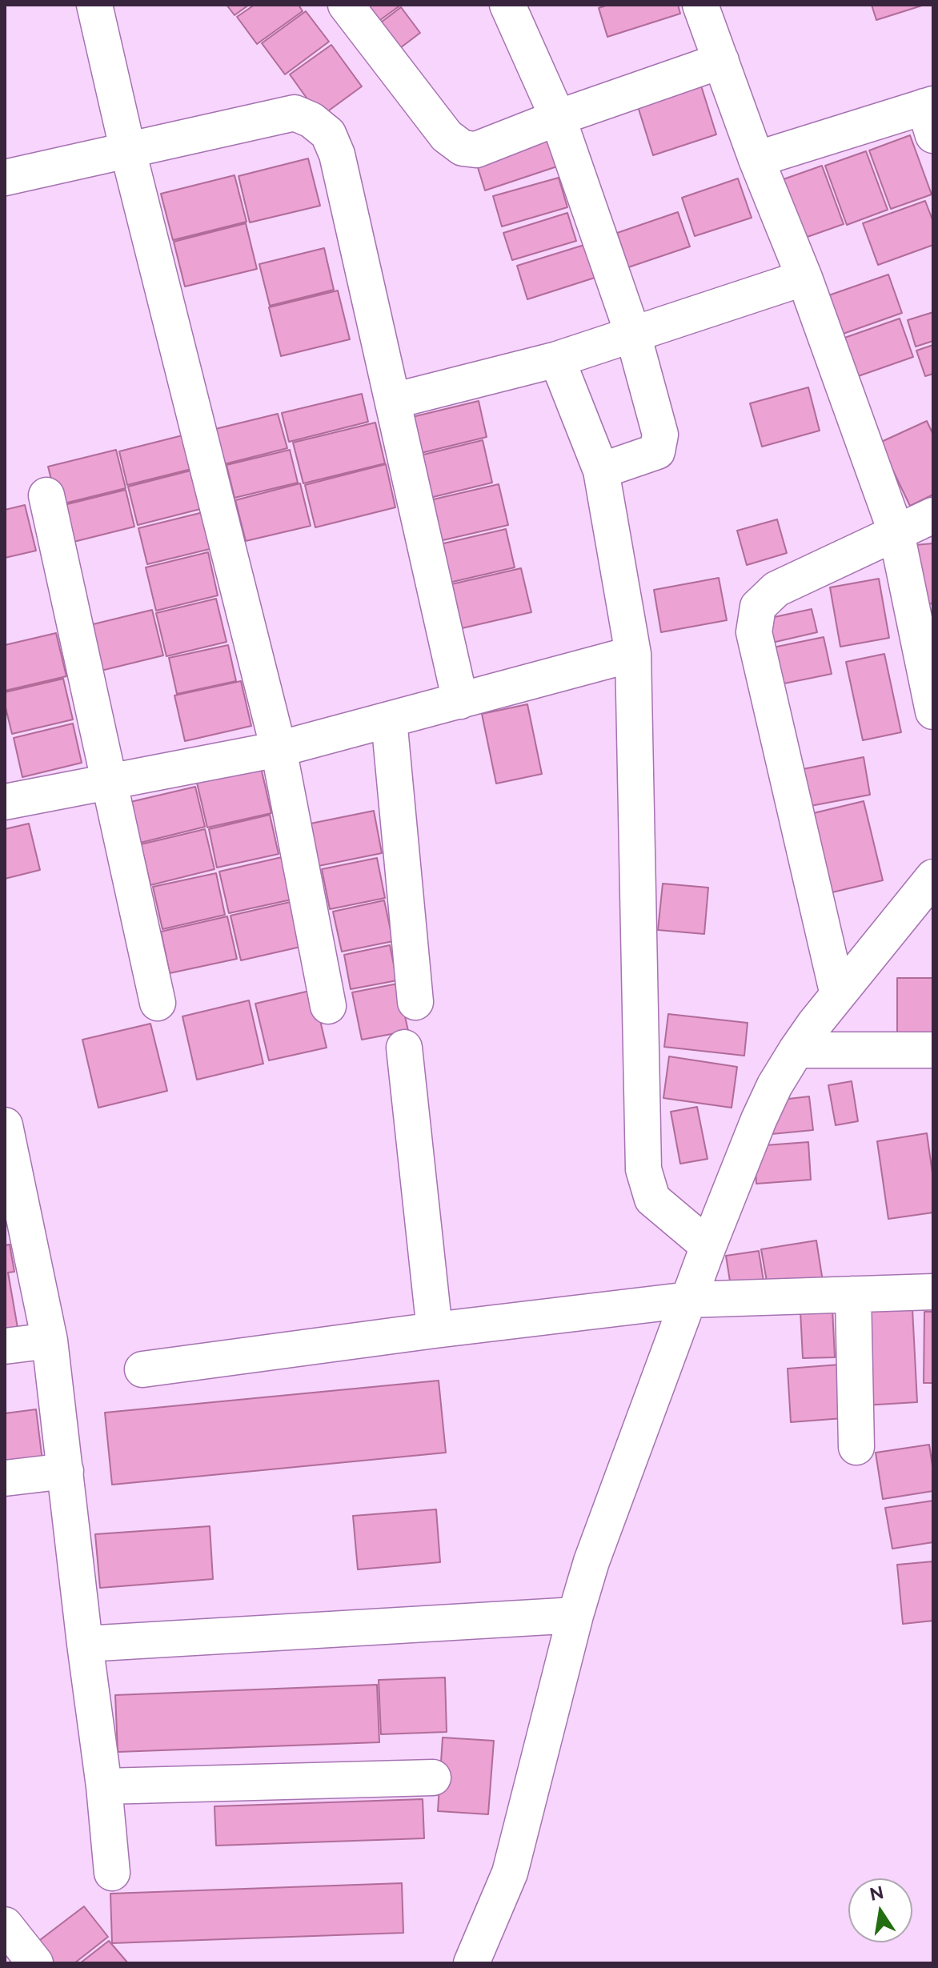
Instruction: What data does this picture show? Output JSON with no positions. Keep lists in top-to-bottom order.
{
  "north": "top"
}
